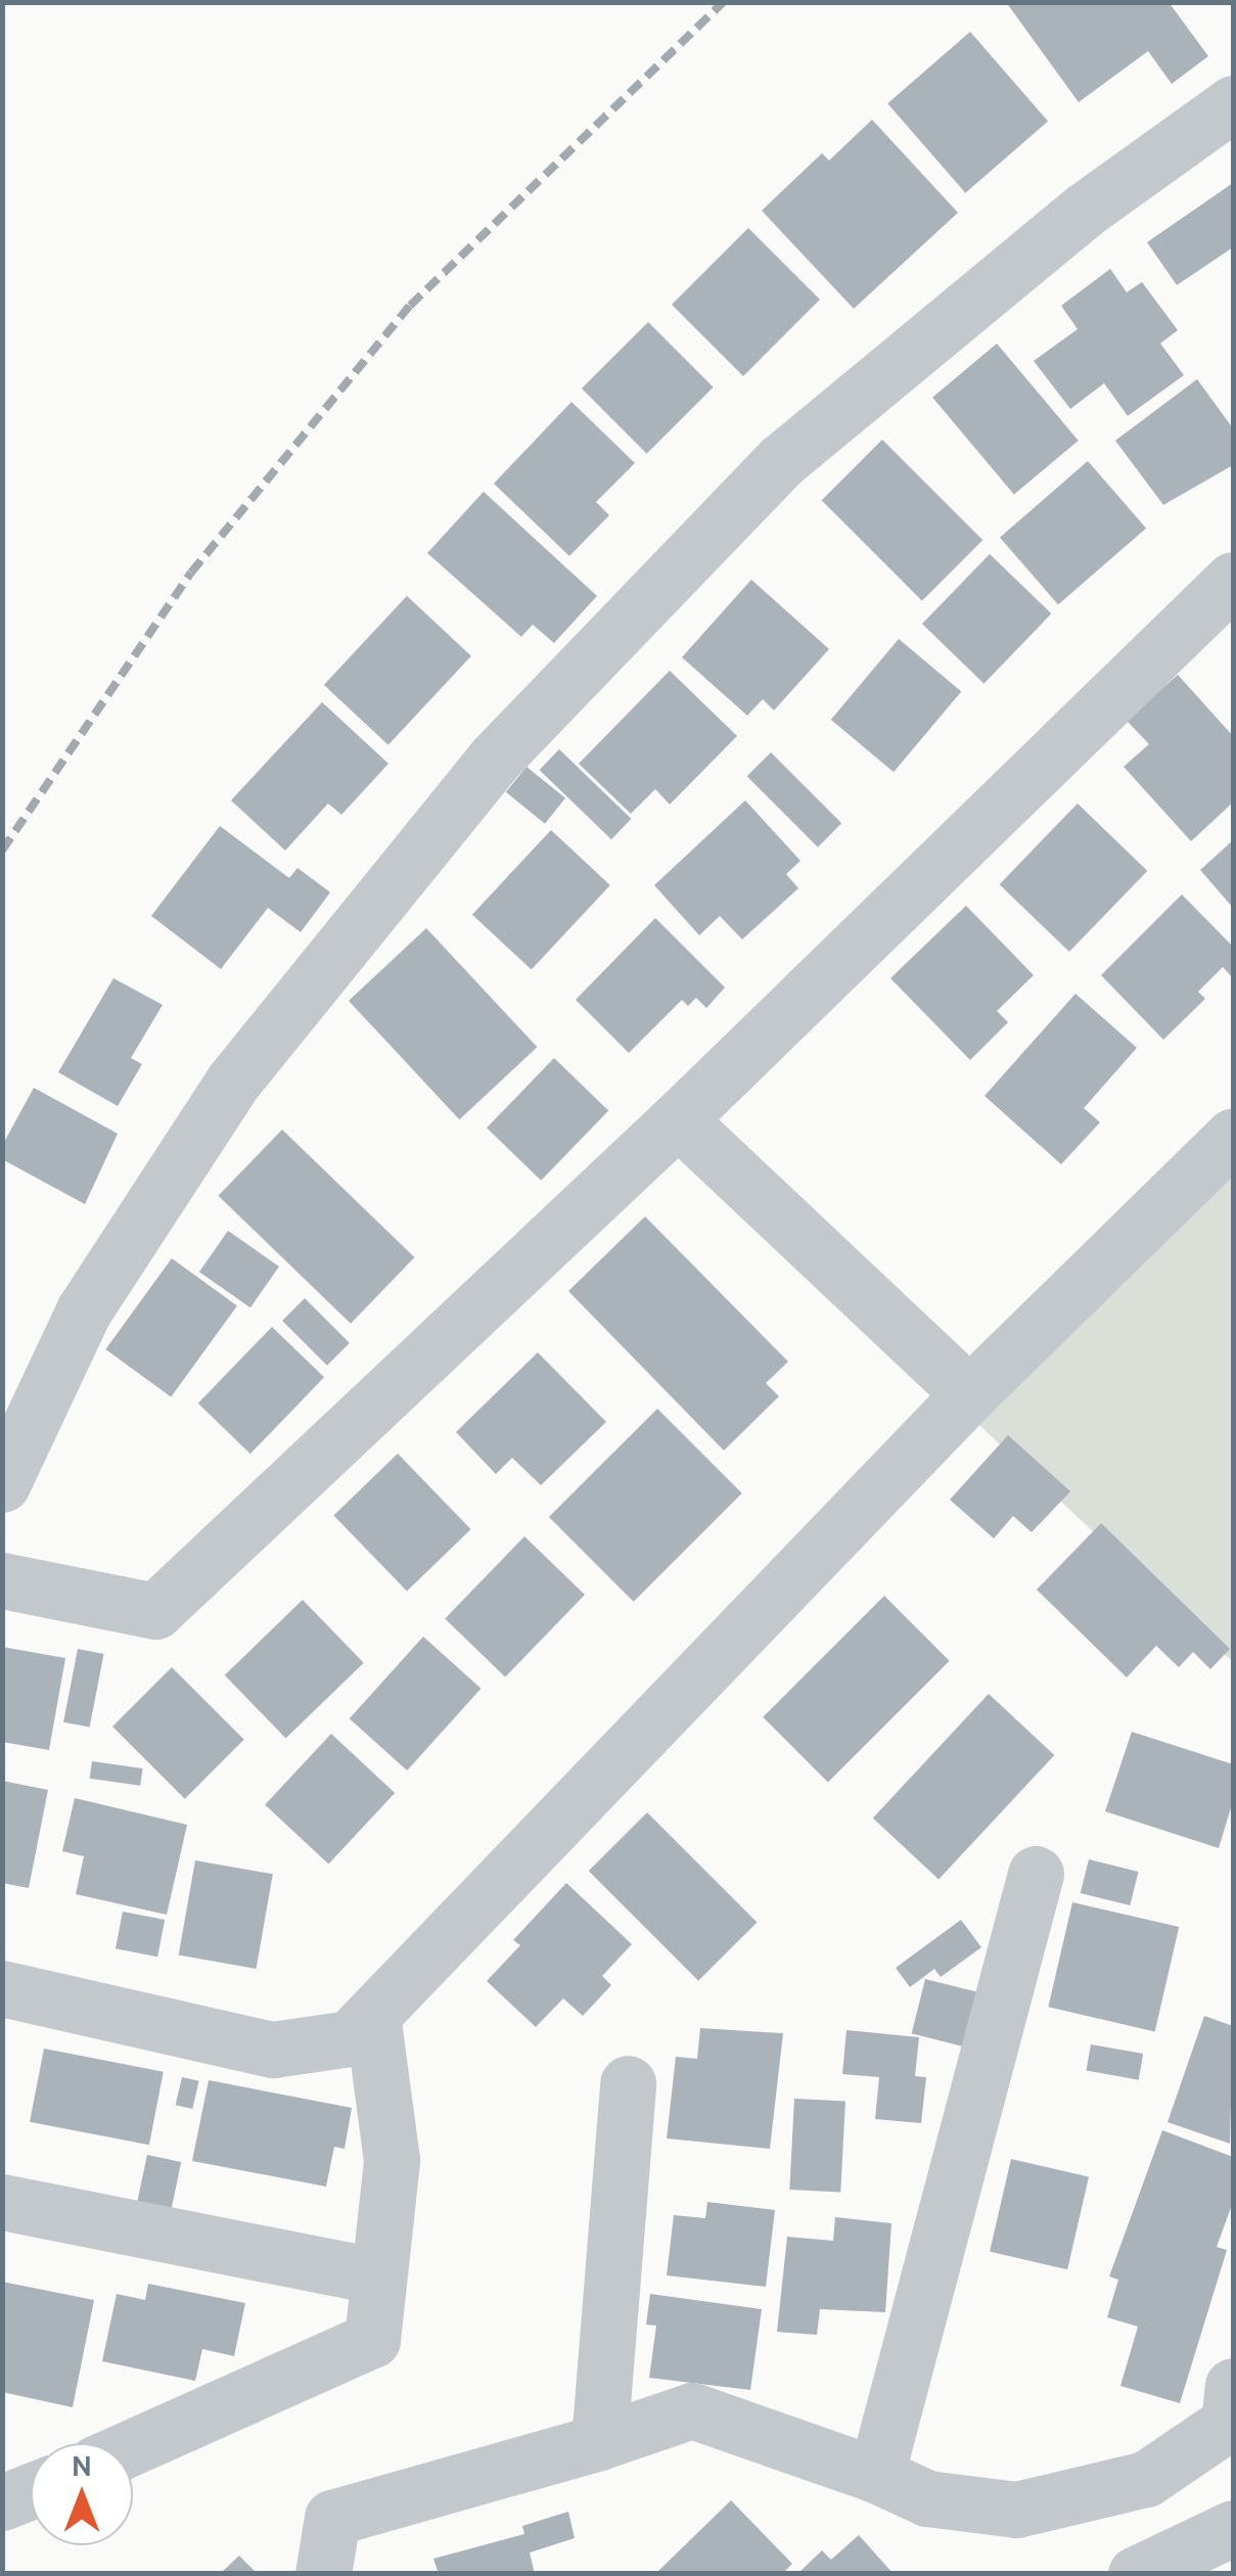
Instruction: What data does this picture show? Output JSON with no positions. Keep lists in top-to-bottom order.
{
  "north": "top"
}
